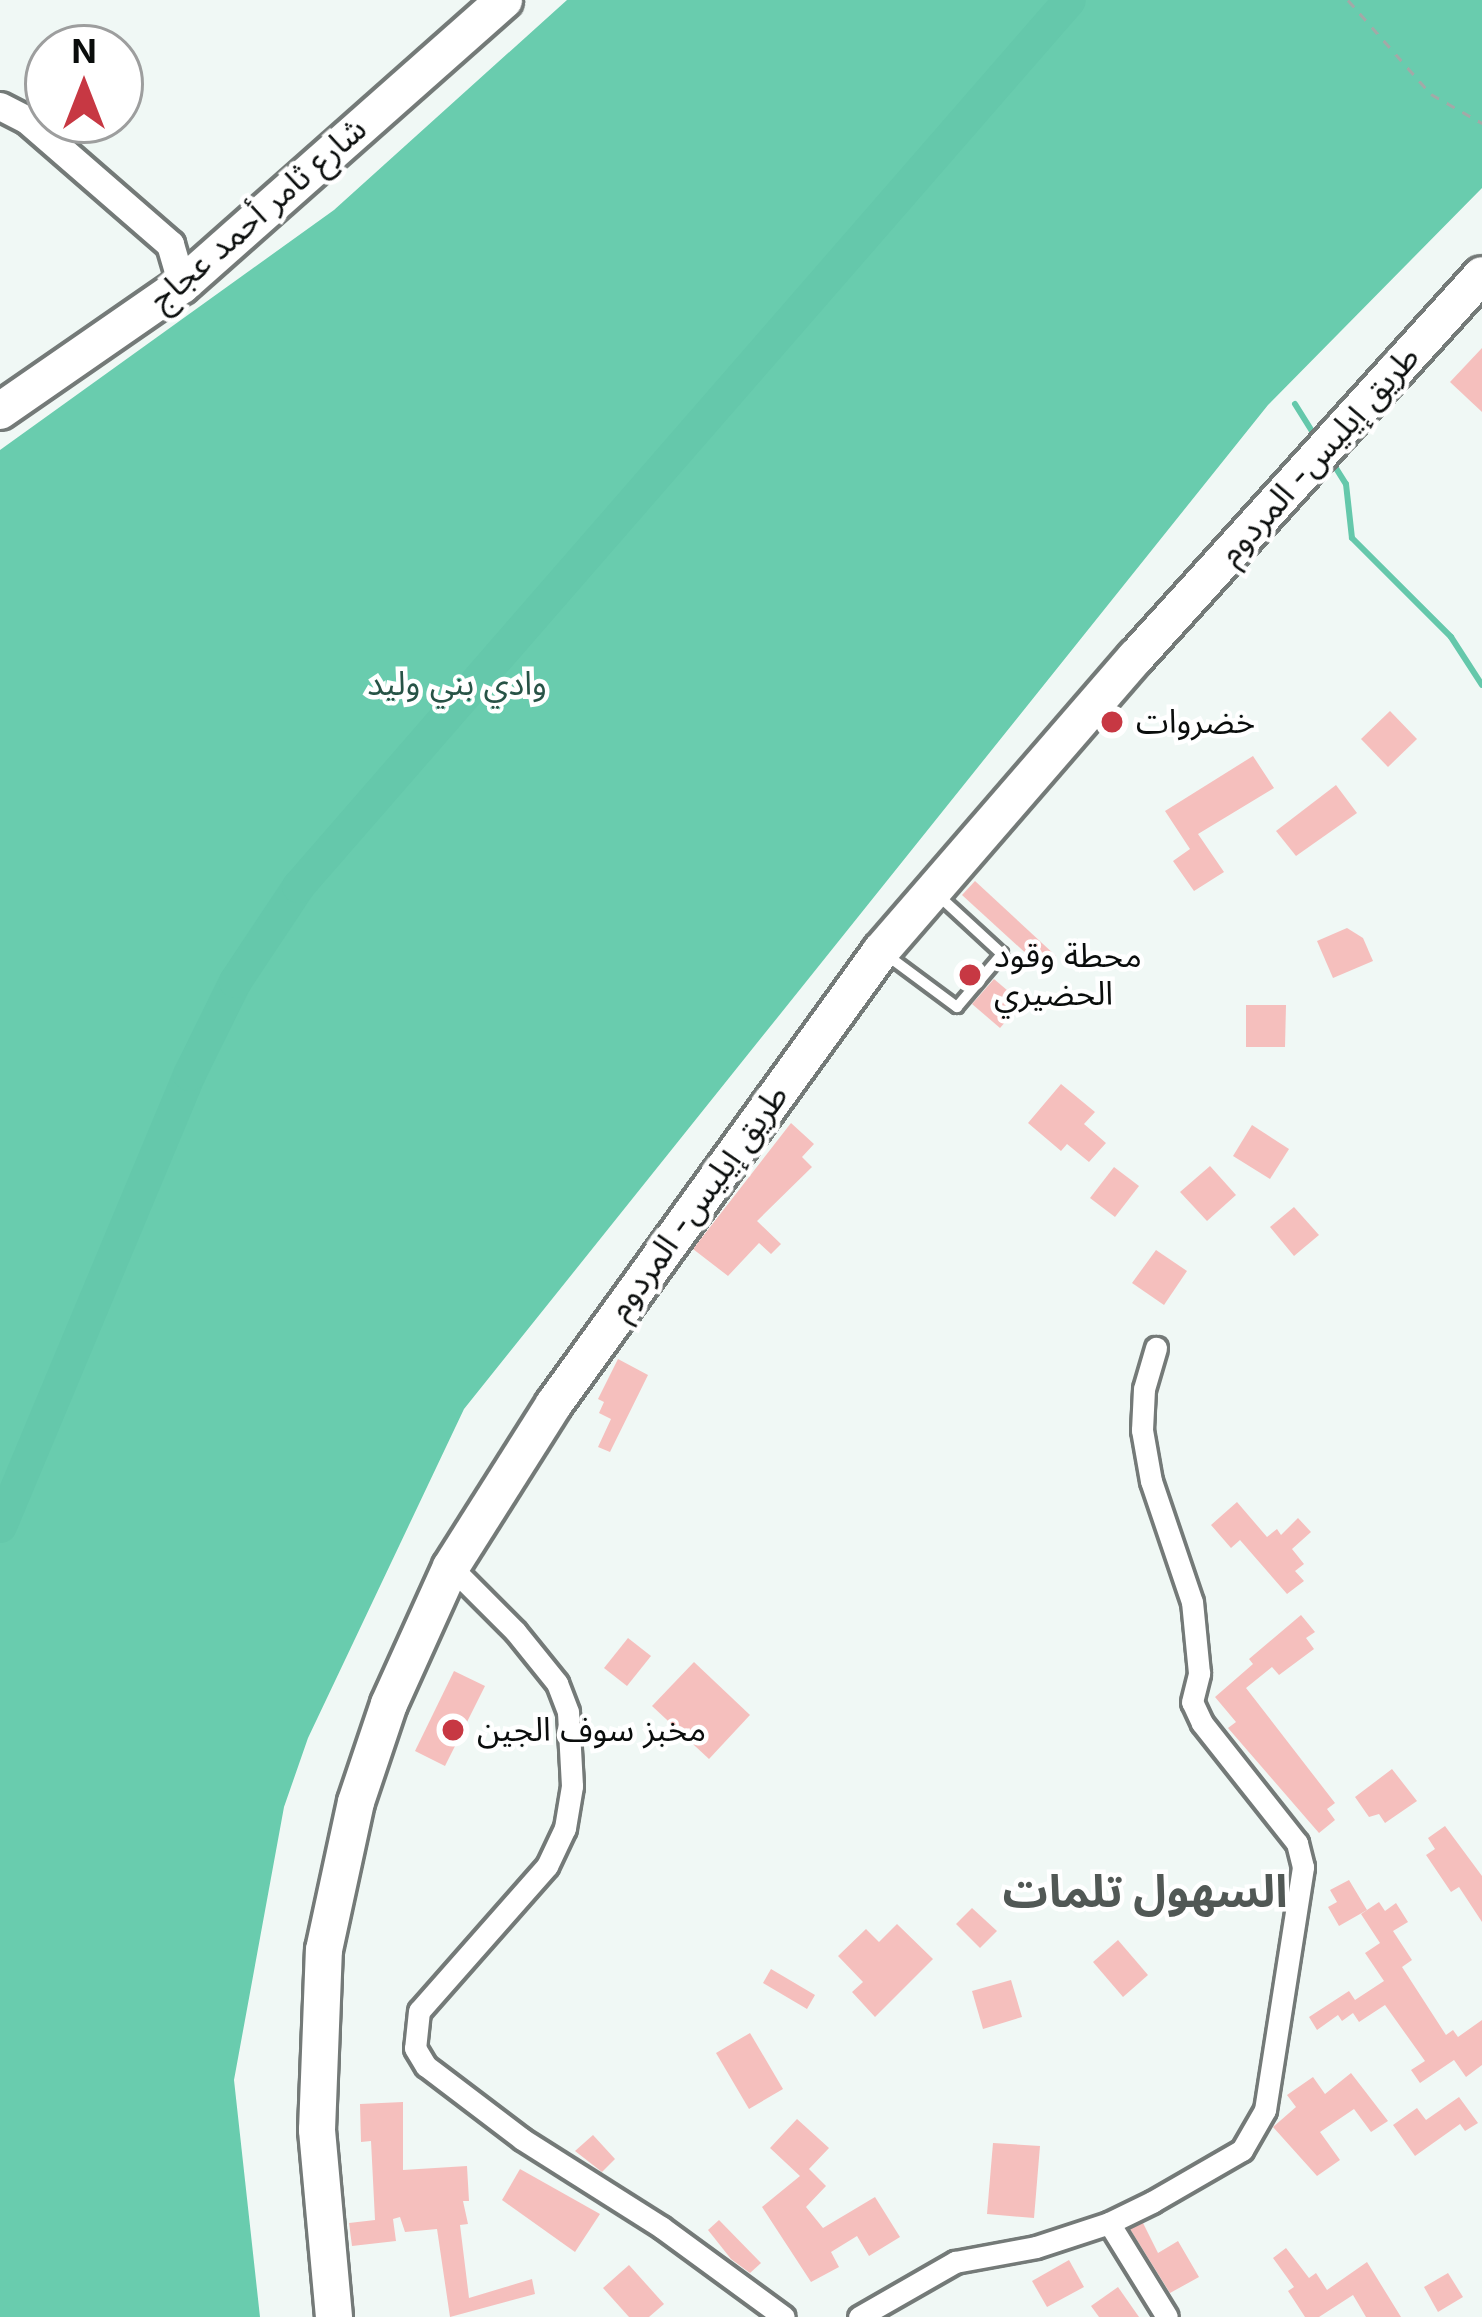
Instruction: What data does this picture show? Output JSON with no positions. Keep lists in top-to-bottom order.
{
  "streets": {
    "main road": ["شارع ثامر أحمد عجاج", "طريق إيليس- المردوم"]
  },
  "districts": ["السهول تلمات"],
  "parks": ["وادي بني وليد"],
  "places": ["خضروات", "محطة وقود الحضيري", "مخبز سوف الجين"],
  "north": "top"
}
